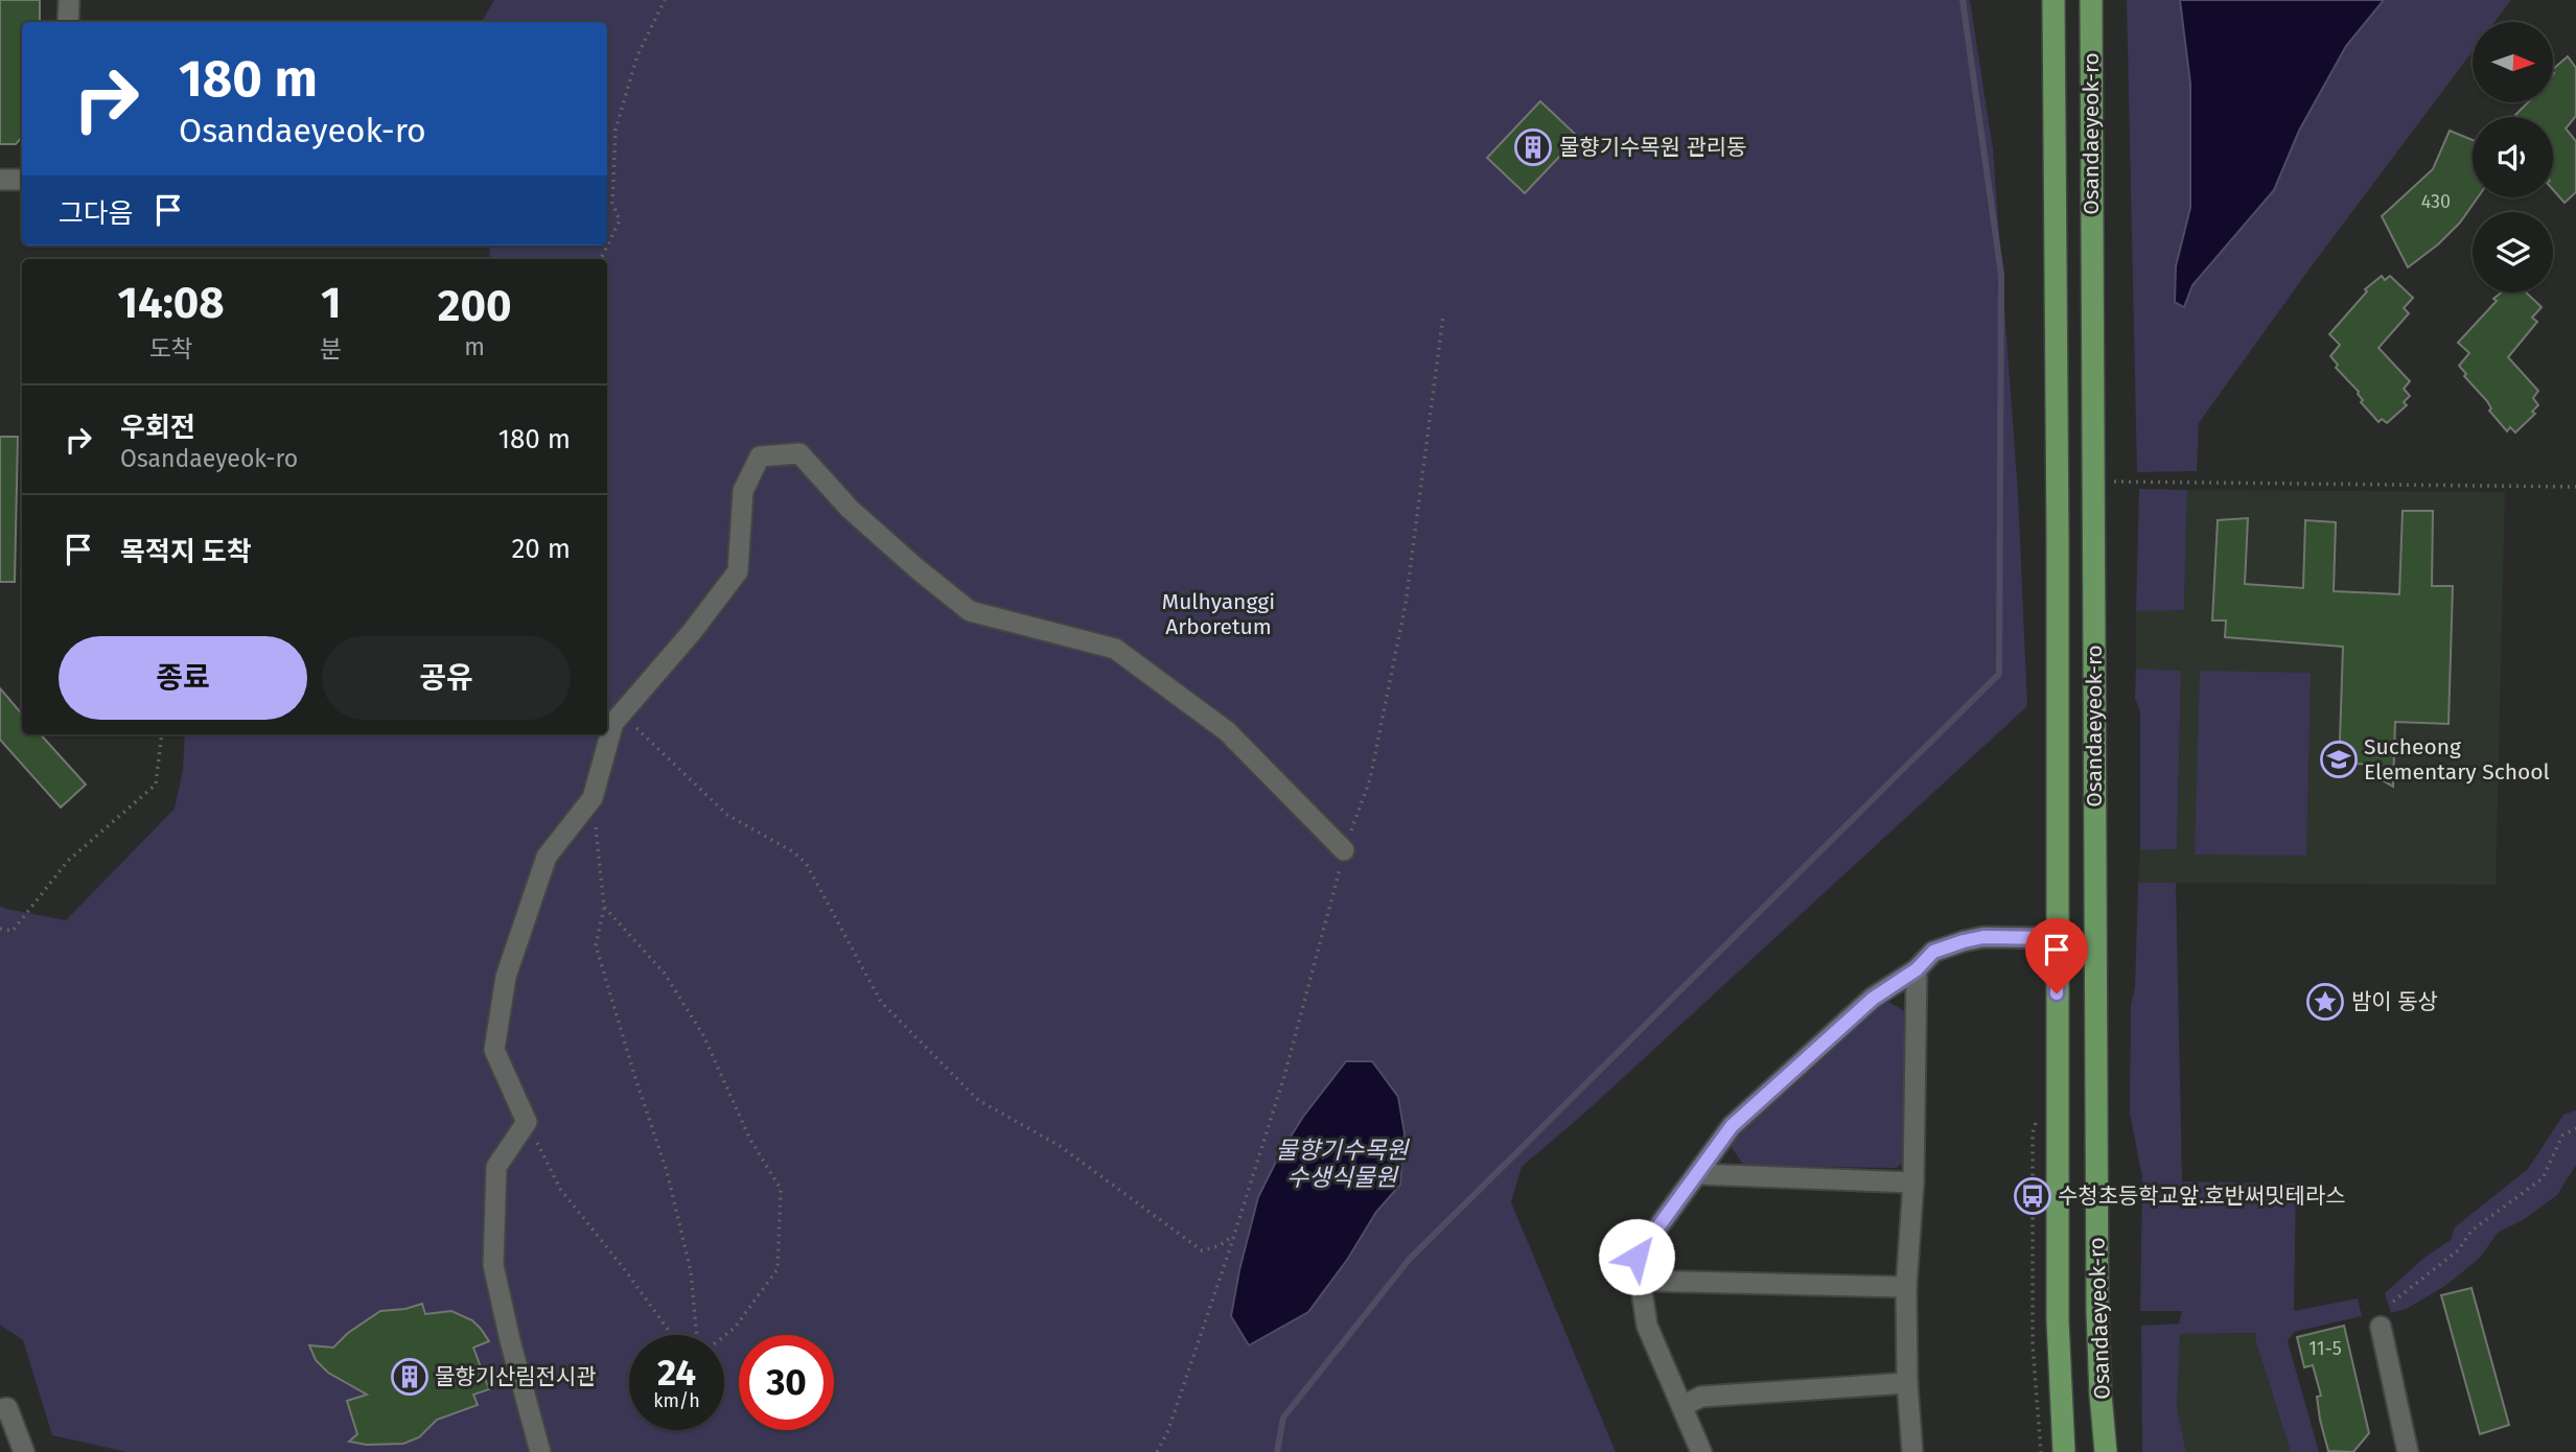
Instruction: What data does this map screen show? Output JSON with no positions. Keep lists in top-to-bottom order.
{
  "streets": {
    "main road": ["Osandaeyeok-ro"]
  },
  "water": ["물향기수목원 수생식물원"],
  "parks": ["Mulhyanggi Arboretum"],
  "places": {
    "building": ["물향기수목원 관리동", "물향기산림전시관"],
    "school or university": ["Sucheong Elementary School"],
    "place": ["밤이 동상"],
    "bus stop": ["수청초등학교앞.호반써밋테라스"]
  },
  "house_numbers": ["430", "11-5"],
  "north": "right",
  "page": {
    "turn": ["180 m", "Osandaeyeok-ro"],
    "then": "그다음",
    "eta": [
      "14:08",
      "도착",
      "1",
      "분",
      "200",
      "m"
    ],
    "list": [
      {
        "name": "우회전",
        "note": "Osandaeyeok-ro",
        "value": "180 m"
      },
      {
        "name": "목적지 도착",
        "value": "20 m"
      }
    ],
    "buttons": ["종료", "공유"],
    "speed": "24 km/h",
    "limit": "30"
  }
}
